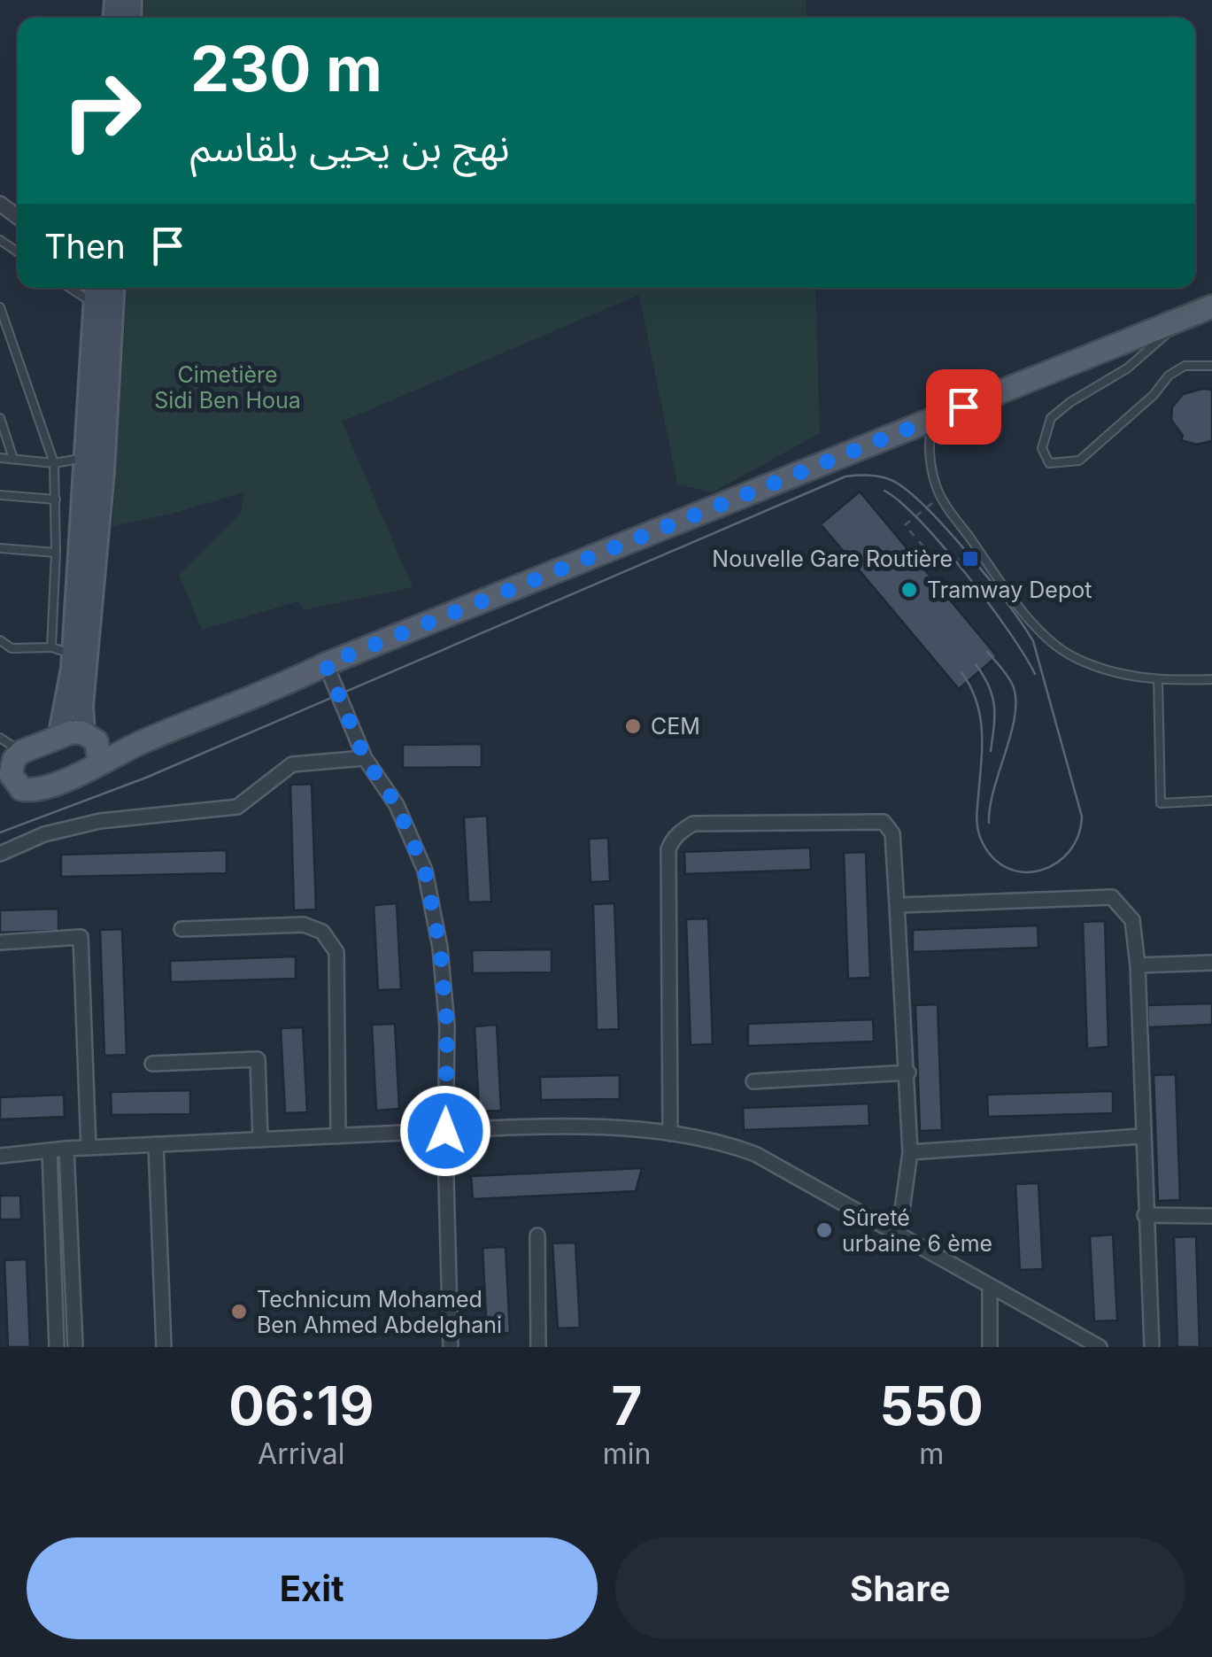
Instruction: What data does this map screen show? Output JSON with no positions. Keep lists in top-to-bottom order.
{
  "parks": ["Cimetière Sidi Ben Houa"],
  "places": {
    "transit": ["Nouvelle Gare Routière"],
    "other": [
      "Tramway Depot",
      "CEM",
      "Sûreté urbaine 6 ème",
      "Technicum Mohamed Ben Ahmed Abdelghani"
    ]
  },
  "page": {
    "turn": ["230 m", "نهج بن يحيى بلقاسم"],
    "then": "Then",
    "eta": [
      "06:19",
      "Arrival",
      "7",
      "min",
      "550",
      "m"
    ],
    "buttons": ["Exit", "Share"]
  }
}
